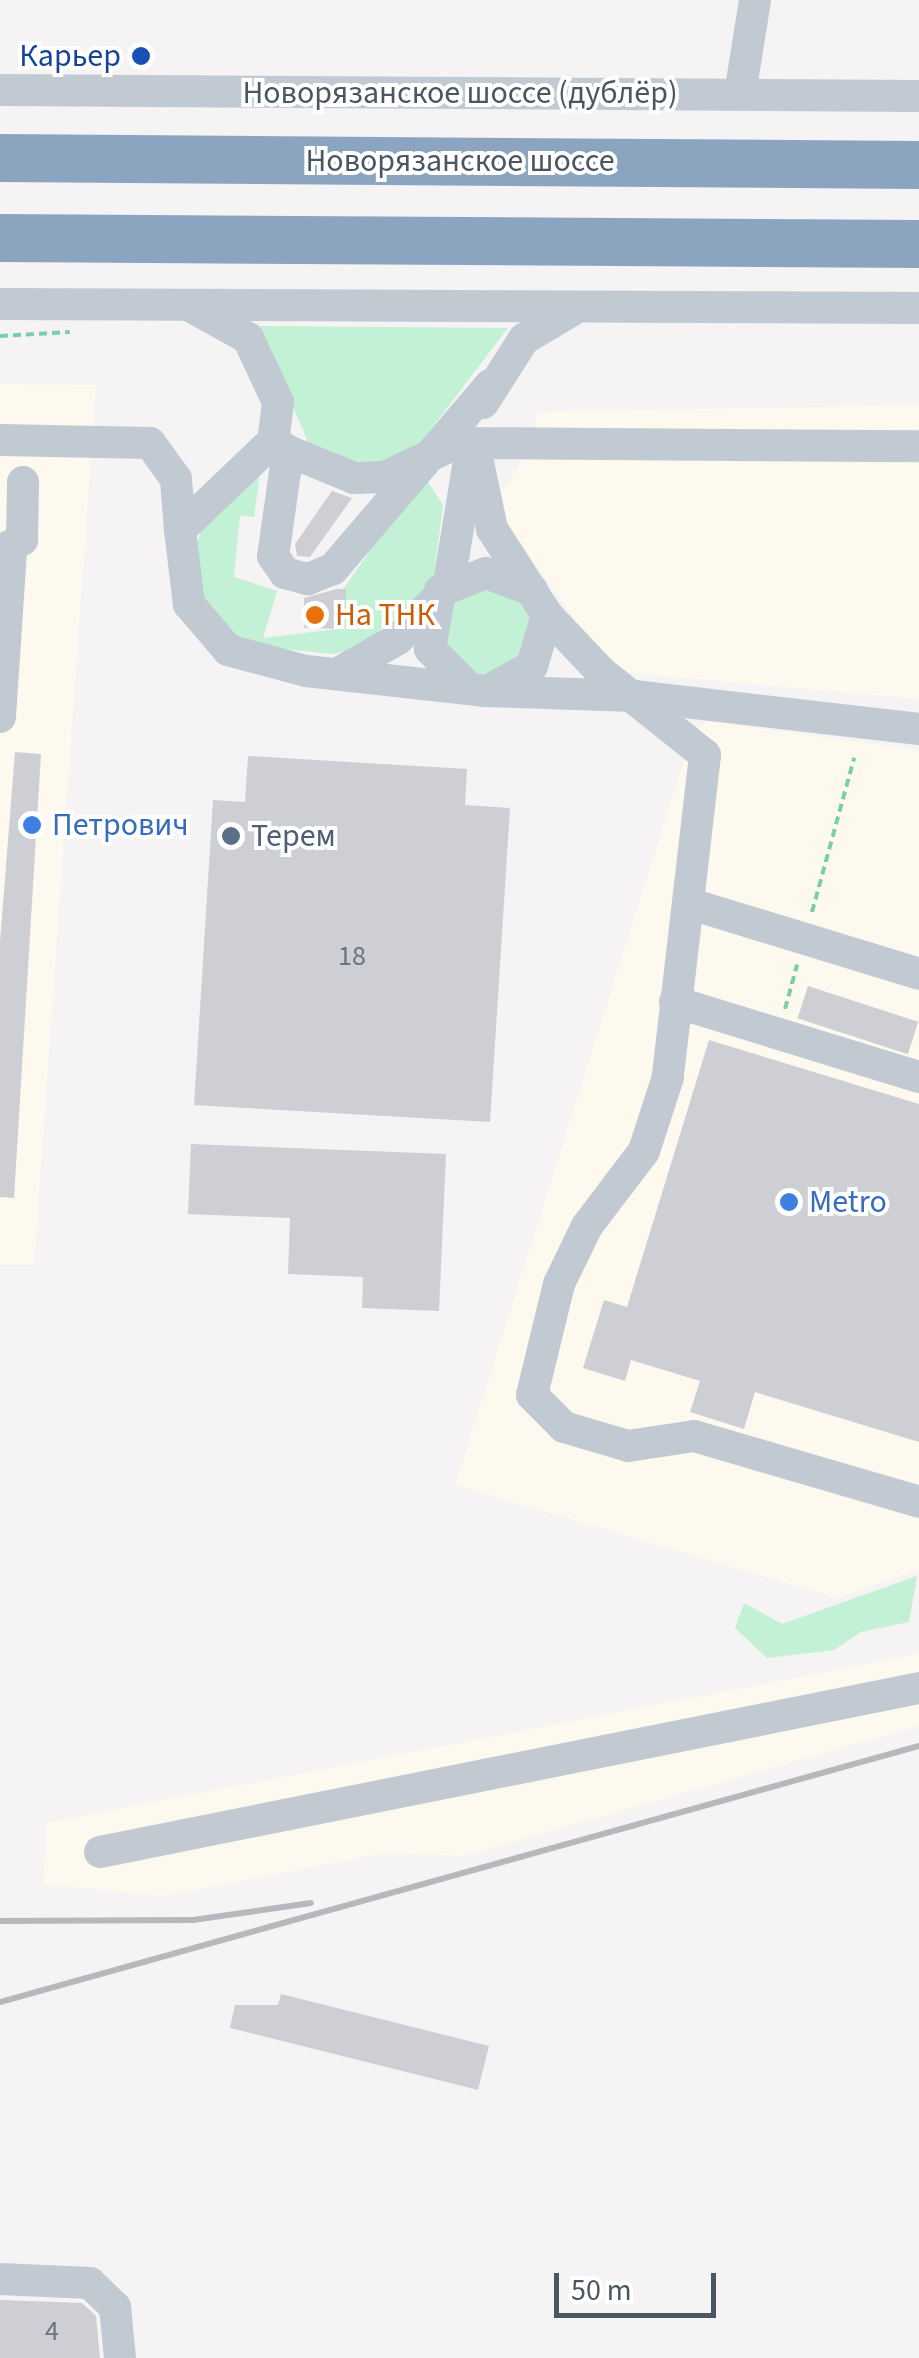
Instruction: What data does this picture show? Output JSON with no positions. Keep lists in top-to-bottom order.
{
  "streets": {
    "highway": ["Новорязанское шоссе"],
    "street": ["Новорязанское шоссе (дублёр)"]
  },
  "places": [
    "Карьер",
    "На ТНК",
    "Петрович",
    "Терем",
    "Metro"
  ],
  "house_numbers": ["18", "4"],
  "scale_bar": "50 m"
}
